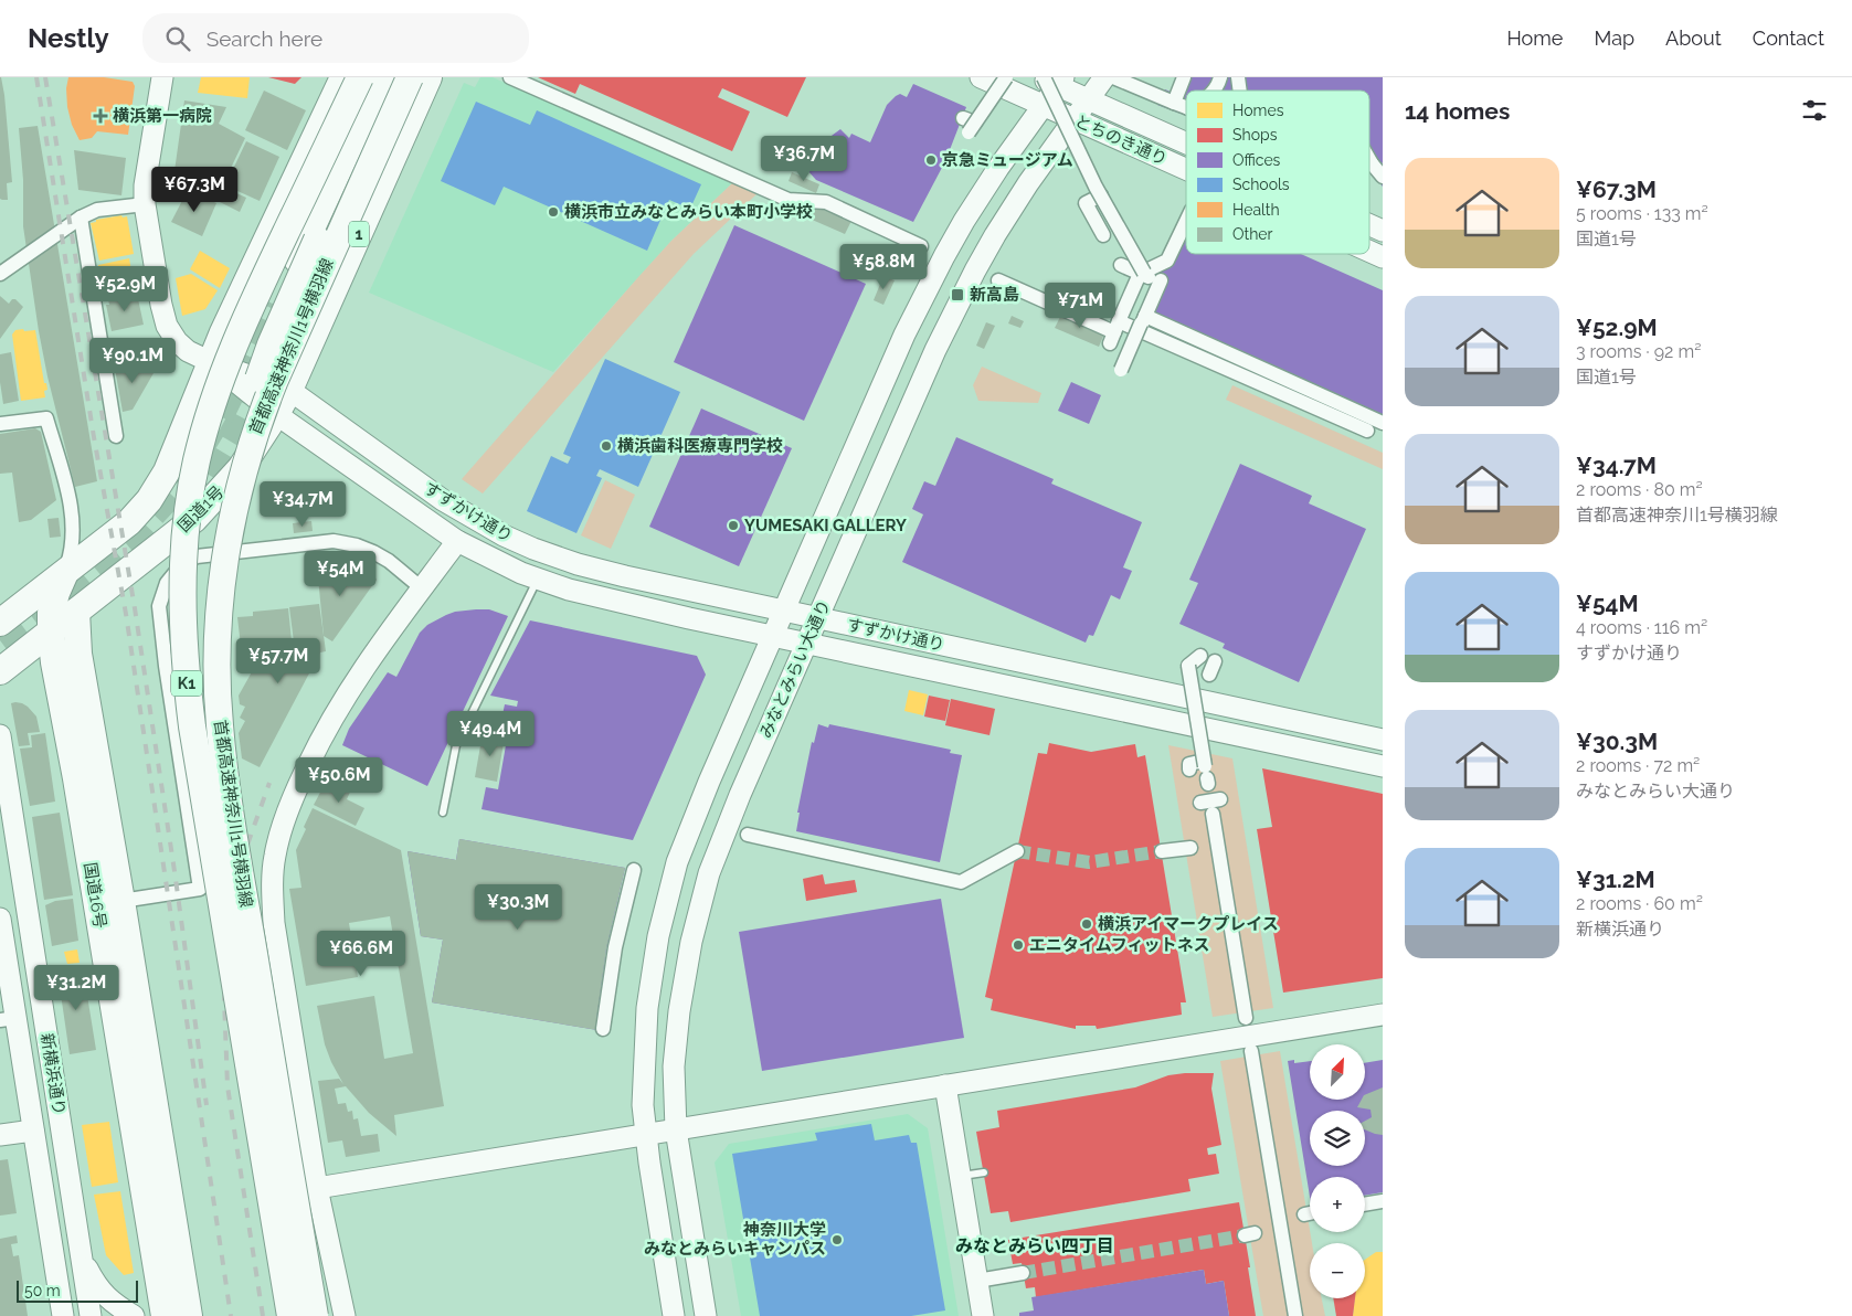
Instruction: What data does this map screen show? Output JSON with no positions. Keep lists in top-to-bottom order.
{
  "streets": {
    "highway": [
      "1",
      "首都高速神奈川1号横羽線",
      "国道1号",
      "K1",
      "国道16号"
    ],
    "street": [
      "とちのき通り",
      "すずかけ通り",
      "みなとみらい大通り",
      "新横浜通り"
    ]
  },
  "crossings": [
    ["とちのき通り", "みなとみらい大通り"],
    ["国道1号", "すずかけ通り"],
    ["国道1号", "国道16号"],
    ["すずかけ通り", "みなとみらい大通り"]
  ],
  "districts": ["みなとみらい四丁目"],
  "places": {
    "health": ["横浜第一病院"],
    "other": [
      "京急ミュージアム",
      "横浜市立みなとみらい本町小学校",
      "横浜歯科医療専門学校",
      "YUMESAKI GALLERY",
      "横浜アイマークプレイス",
      "エニタイムフィットネス",
      "神奈川大学 みなとみらいキャンパス"
    ],
    "transit": ["新高島"]
  },
  "legend": [
    "Homes",
    "Shops",
    "Offices",
    "Schools",
    "Health",
    "Other"
  ],
  "scale_bar": "50 m",
  "north": "top right",
  "page": {
    "header": "Nestly",
    "search": "Search here",
    "nav": [
      "Home",
      "Map",
      "About",
      "Contact"
    ],
    "heading": "14 homes",
    "price": [
      "¥36.7M",
      "¥67.3M",
      "¥58.8M",
      "¥52.9M",
      "¥71M",
      "¥90.1M",
      "¥34.7M",
      "¥54M",
      "¥57.7M",
      "¥49.4M",
      "¥50.6M",
      "¥30.3M",
      "¥66.6M",
      "¥31.2M"
    ],
    "list": [
      {
        "name": "¥67.3M",
        "note": "5 rooms · 133 m² · 国道1号"
      },
      {
        "name": "¥52.9M",
        "note": "3 rooms · 92 m² · 国道1号"
      },
      {
        "name": "¥34.7M",
        "note": "2 rooms · 80 m² · 首都高速神奈川1号横羽線"
      },
      {
        "name": "¥54M",
        "note": "4 rooms · 116 m² · すずかけ通り"
      },
      {
        "name": "¥30.3M",
        "note": "2 rooms · 72 m² · みなとみらい大通り"
      },
      {
        "name": "¥31.2M",
        "note": "2 rooms · 60 m² · 新横浜通り"
      }
    ],
    "map_buttons": ["+", "−"],
    "scale": "50 m"
  }
}
